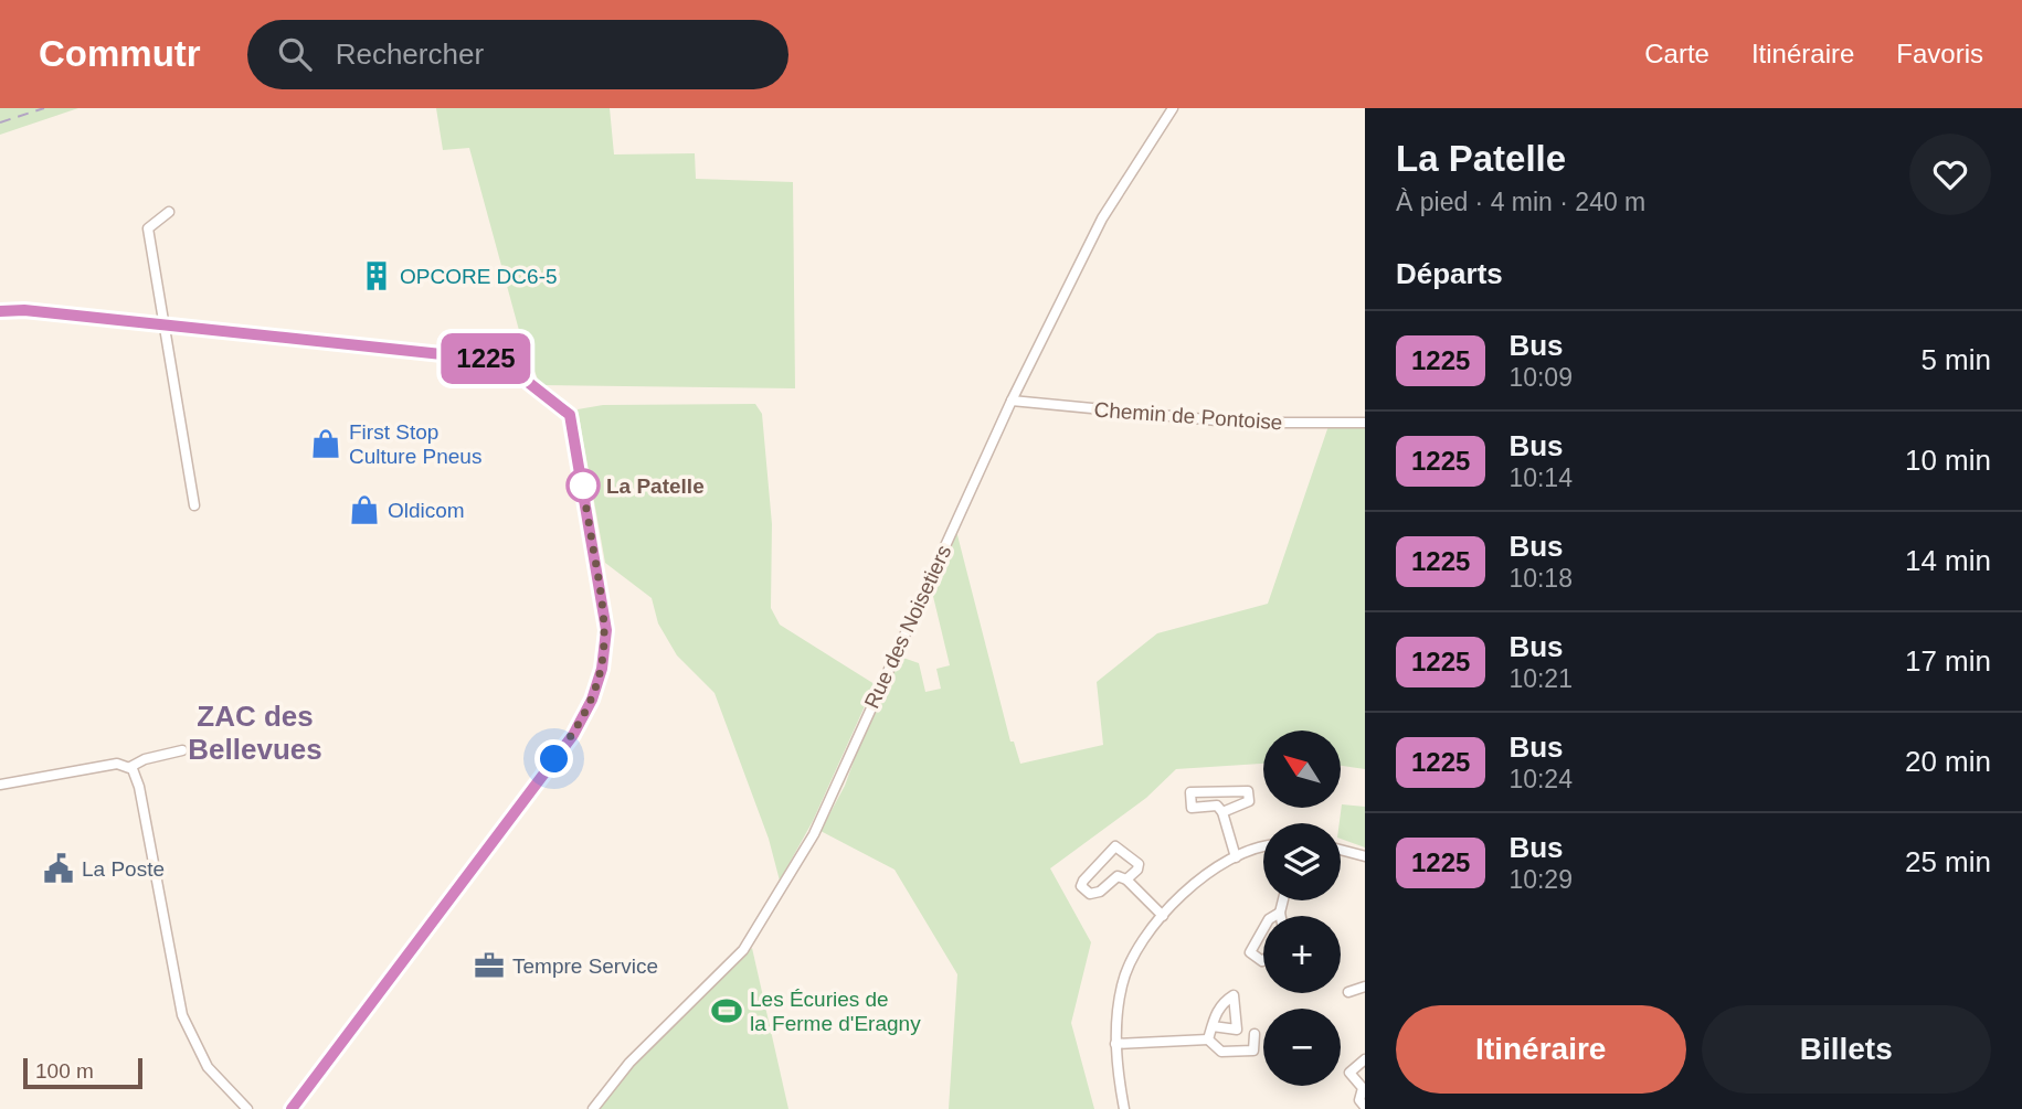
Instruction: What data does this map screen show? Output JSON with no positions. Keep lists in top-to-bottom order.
{
  "streets": {
    "street": ["Chemin de Pontoise", "Rue des Noisetiers"]
  },
  "crossings": [
    ["Chemin de Pontoise", "Rue des Noisetiers"]
  ],
  "districts": ["ZAC des Bellevues"],
  "places": {
    "building": ["OPCORE DC6-5"],
    "shop": ["First Stop Culture Pneus", "Oldicom"],
    "other": ["La Patelle"],
    "public building": ["La Poste"],
    "office": ["Tempre Service"],
    "sports": ["Les Écuries de la Ferme d'Eragny"]
  },
  "lines": ["bus line 1225"],
  "scale_bar": "100 m",
  "north": "top left",
  "page": {
    "header": "Commutr",
    "search": "Rechercher",
    "nav": ["Carte", "Itinéraire", "Favoris"],
    "on_map": "1225",
    "heading": [
      ["La Patelle", "À pied · 4 min · 240 m"],
      "Départs"
    ],
    "list": [
      {
        "mark": "1225",
        "name": "Bus",
        "note": "10:09",
        "value": "5 min"
      },
      {
        "mark": "1225",
        "name": "Bus",
        "note": "10:14",
        "value": "10 min"
      },
      {
        "mark": "1225",
        "name": "Bus",
        "note": "10:18",
        "value": "14 min"
      },
      {
        "mark": "1225",
        "name": "Bus",
        "note": "10:21",
        "value": "17 min"
      },
      {
        "mark": "1225",
        "name": "Bus",
        "note": "10:24",
        "value": "20 min"
      },
      {
        "mark": "1225",
        "name": "Bus",
        "note": "10:29",
        "value": "25 min"
      }
    ],
    "map_buttons": ["+", "−"],
    "buttons": ["Itinéraire", "Billets"],
    "scale": "100 m"
  }
}
